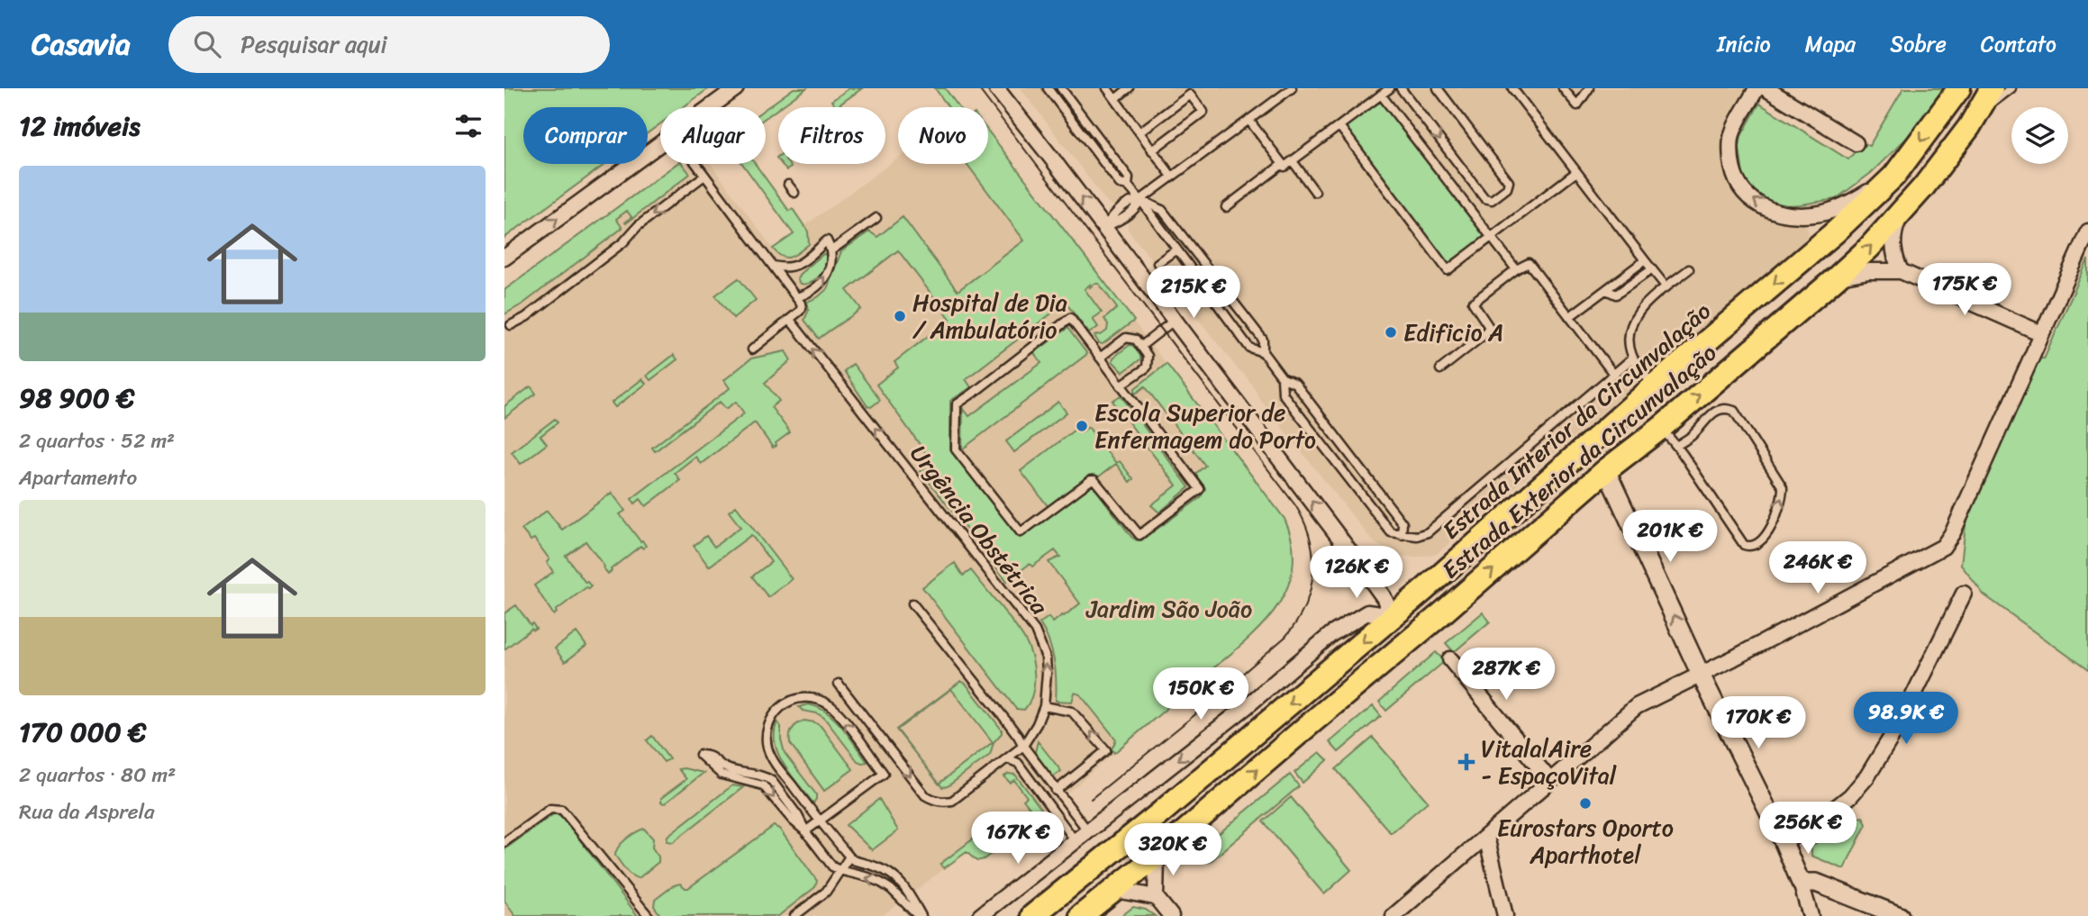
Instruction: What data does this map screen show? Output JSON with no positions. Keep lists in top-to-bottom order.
{
  "streets": {
    "main road": ["Estrada Interior da Circunvalação", "Estrada Exterior da Circunvalação"],
    "lane": ["Urgência Obstétrica"]
  },
  "one_way": ["Estrada Interior da Circunvalação", "Estrada Exterior da Circunvalação", "Urgência Obstétrica"],
  "parks": ["Jardim São João"],
  "places": {
    "other": [
      "Hospital de Dia / Ambulatório",
      "Edificio A",
      "Escola Superior de Enfermagem do Porto",
      "Eurostars Oporto Aparthotel"
    ],
    "health": ["VitalalAire - EspaçoVital"]
  },
  "page": {
    "header": "Casavia",
    "search": "Pesquisar aqui",
    "nav": [
      "Início",
      "Mapa",
      "Sobre",
      "Contato"
    ],
    "heading": "12 imóveis",
    "chip": [
      "Comprar",
      "Alugar",
      "Filtros",
      "Novo"
    ],
    "list": [
      {
        "name": "98 900 €",
        "note": "2 quartos · 52 m² · Apartamento"
      },
      {
        "name": "170 000 €",
        "note": "2 quartos · 80 m² · Rua da Asprela"
      }
    ],
    "price": [
      "175K €",
      "215K €",
      "201K €",
      "246K €",
      "126K €",
      "287K €",
      "150K €",
      "98.9K €",
      "170K €",
      "256K €",
      "167K €",
      "320K €"
    ]
  }
}
